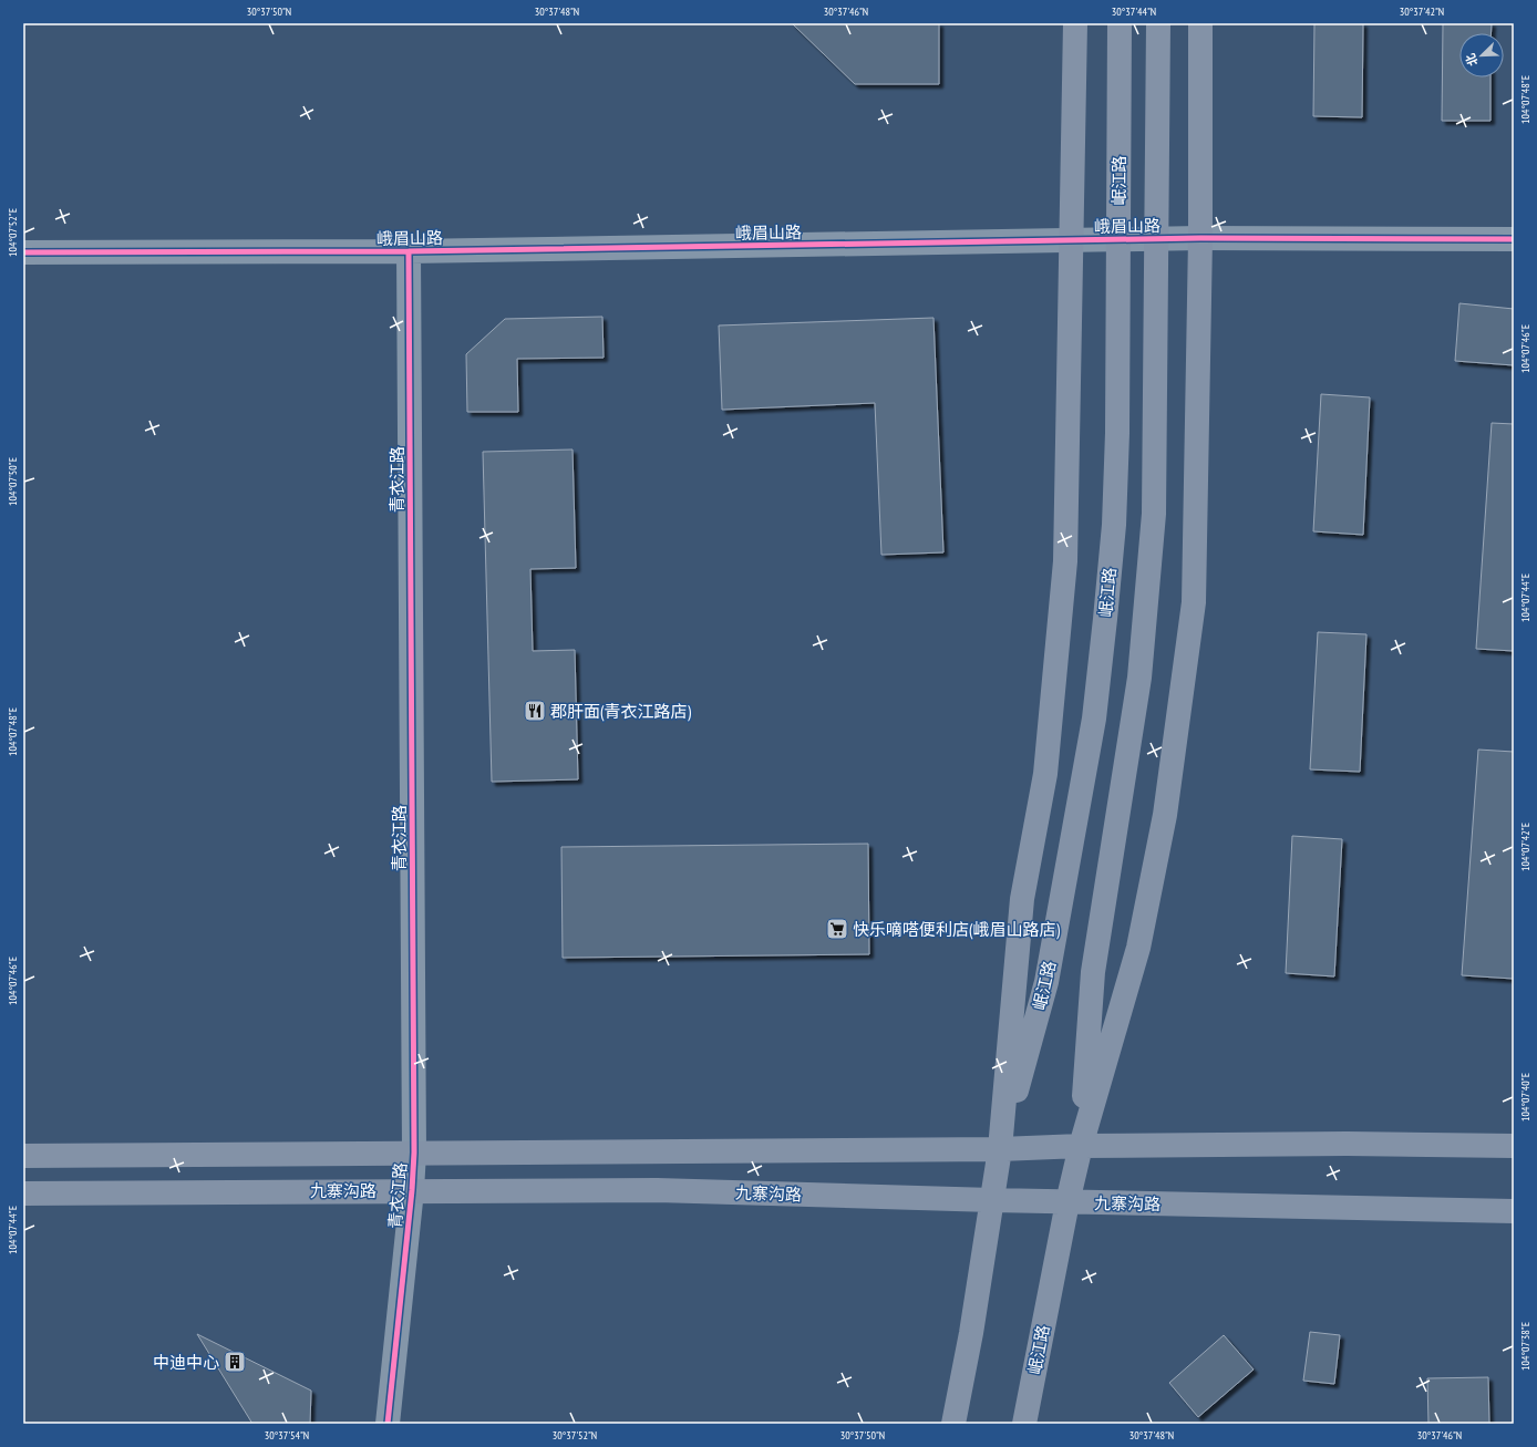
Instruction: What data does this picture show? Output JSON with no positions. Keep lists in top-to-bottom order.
{
  "streets": {
    "main road": ["岷江路", "九寨沟路"],
    "street": ["峨眉山路", "青衣江路"]
  },
  "crossings": [
    ["岷江路", "峨眉山路"],
    ["岷江路", "九寨沟路"],
    ["峨眉山路", "青衣江路"],
    ["青衣江路", "九寨沟路"]
  ],
  "places": {
    "restaurant": ["郡肝面(青衣江路店)"],
    "supermarket": ["快乐嘀嗒便利店(峨眉山路店)"],
    "building": ["中迪中心"]
  },
  "north": "bottom left",
  "coordinates": [
    "30°37'50\"N",
    "30°37'48\"N",
    "30°37'46\"N",
    "30°37'44\"N",
    "30°37'42\"N",
    "104°07'48\"E",
    "104°07'52\"E",
    "104°07'46\"E",
    "104°07'50\"E",
    "104°07'44\"E",
    "104°07'42\"E",
    "104°07'40\"E",
    "104°07'38\"E",
    "30°37'54\"N",
    "30°37'52\"N"
  ]
}
